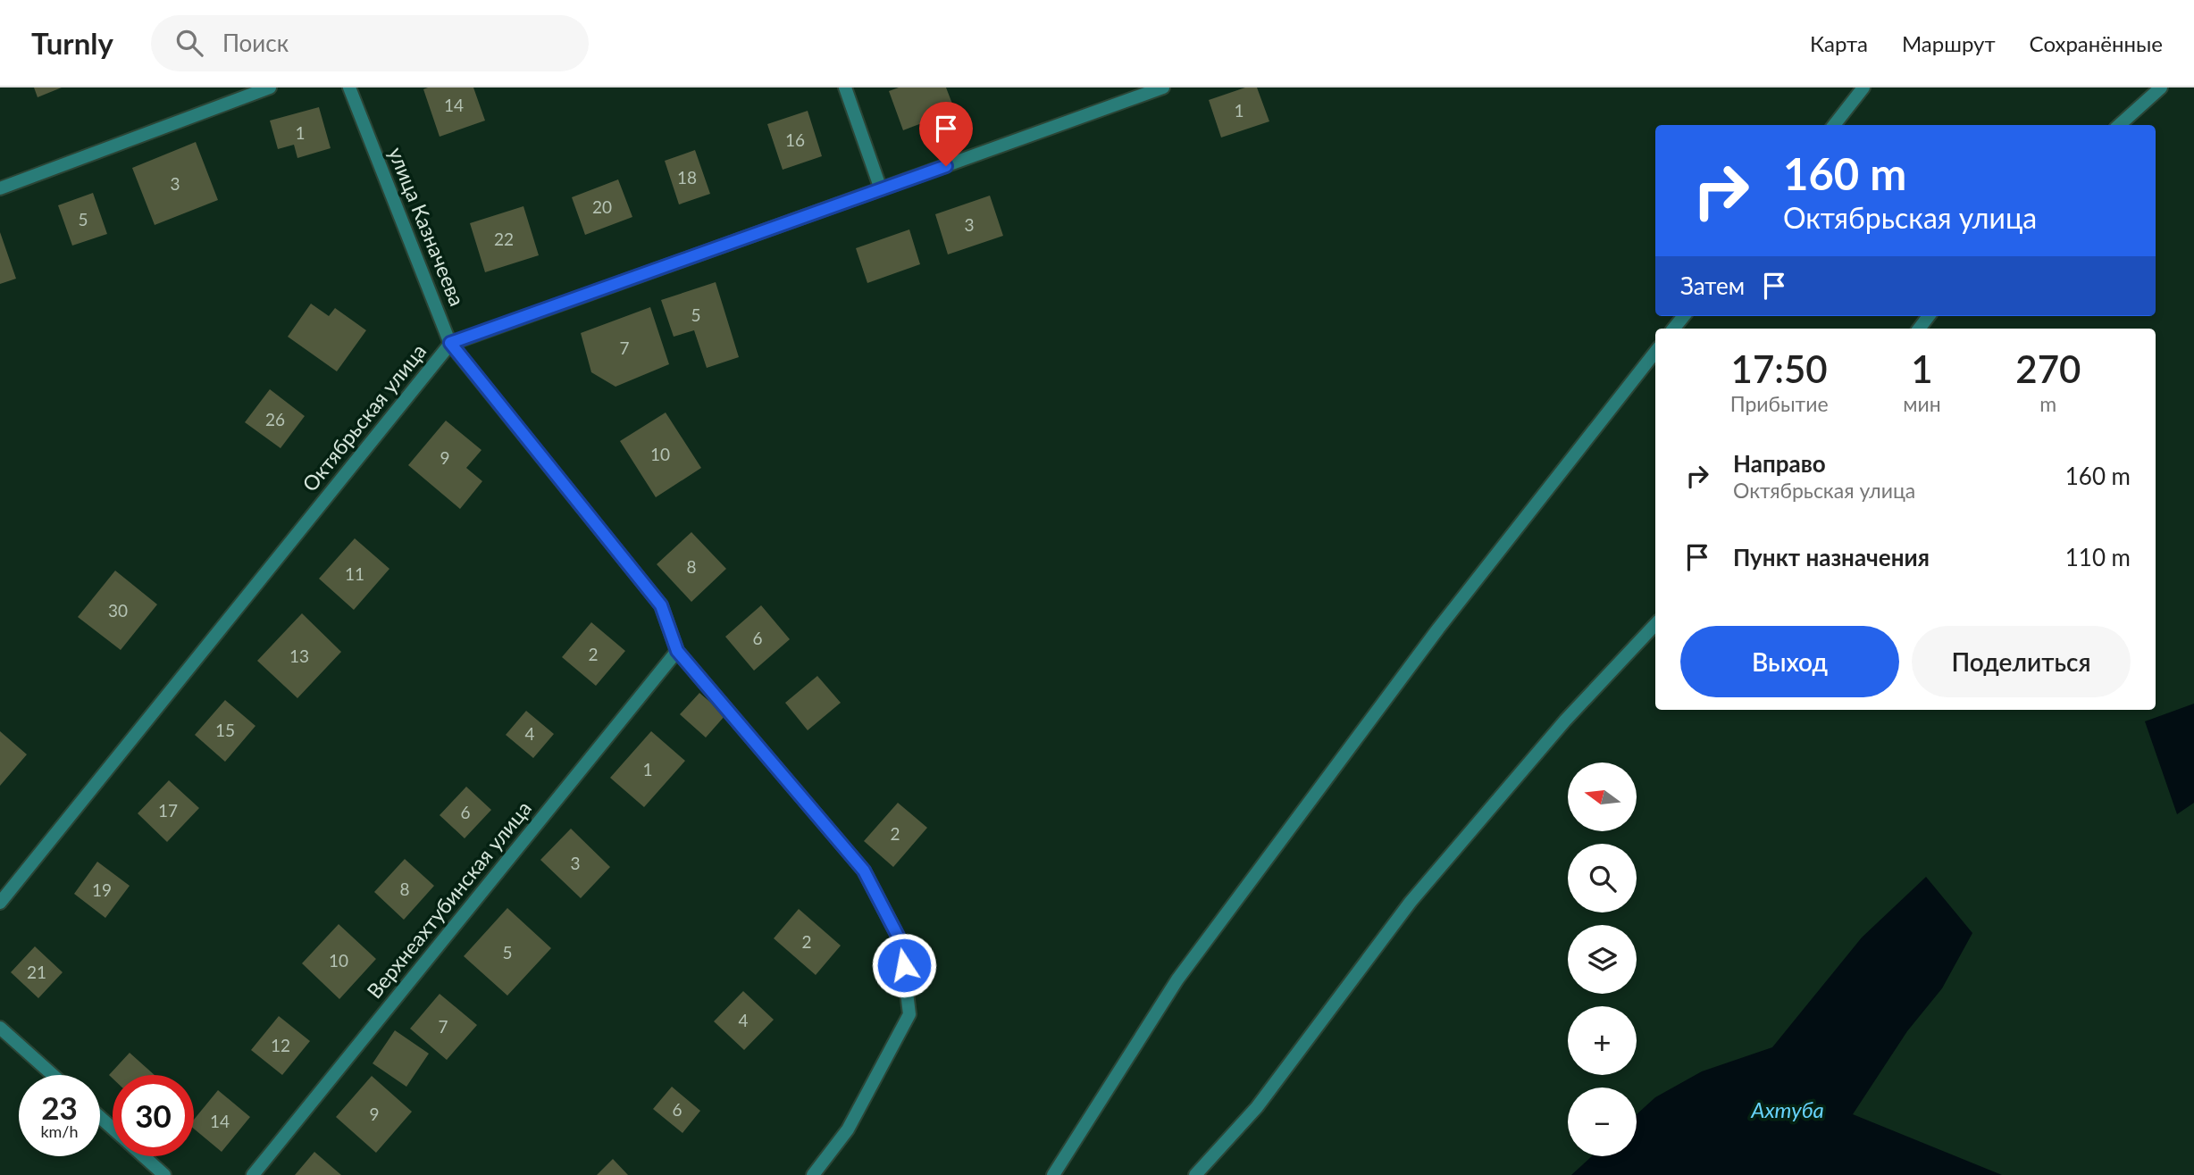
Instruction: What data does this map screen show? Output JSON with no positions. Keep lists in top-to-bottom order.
{
  "streets": {
    "street": ["улица Казначеева", "Октябрьская улица", "Верхнеахтубинская улица"]
  },
  "crossings": [
    ["улица Казначеева", "Октябрьская улица"],
    ["улица Казначеева", "Верхнеахтубинская улица"]
  ],
  "water": ["Ахтуба"],
  "house_numbers": [
    "14",
    "1",
    "1",
    "16",
    "18",
    "3",
    "20",
    "5",
    "3",
    "22",
    "5",
    "7",
    "26",
    "10",
    "9",
    "8",
    "11",
    "30",
    "6",
    "2",
    "13",
    "15",
    "4",
    "1",
    "17",
    "6",
    "2",
    "3",
    "8",
    "19",
    "2",
    "5",
    "10",
    "21",
    "4",
    "7",
    "12",
    "6",
    "9",
    "14"
  ],
  "north": "left",
  "page": {
    "header": "Turnly",
    "search": "Поиск",
    "nav": ["Карта", "Маршрут", "Сохранённые"],
    "turn": ["160 m", "Октябрьская улица"],
    "then": "Затем",
    "eta": [
      "17:50",
      "Прибытие",
      "1",
      "мин",
      "270",
      "m"
    ],
    "list": [
      {
        "name": "Направо",
        "note": "Октябрьская улица",
        "value": "160 m"
      },
      {
        "name": "Пункт назначения",
        "value": "110 m"
      }
    ],
    "buttons": ["Выход", "Поделиться"],
    "map_buttons": ["+", "−"],
    "speed": "23 km/h",
    "limit": "30"
  }
}
